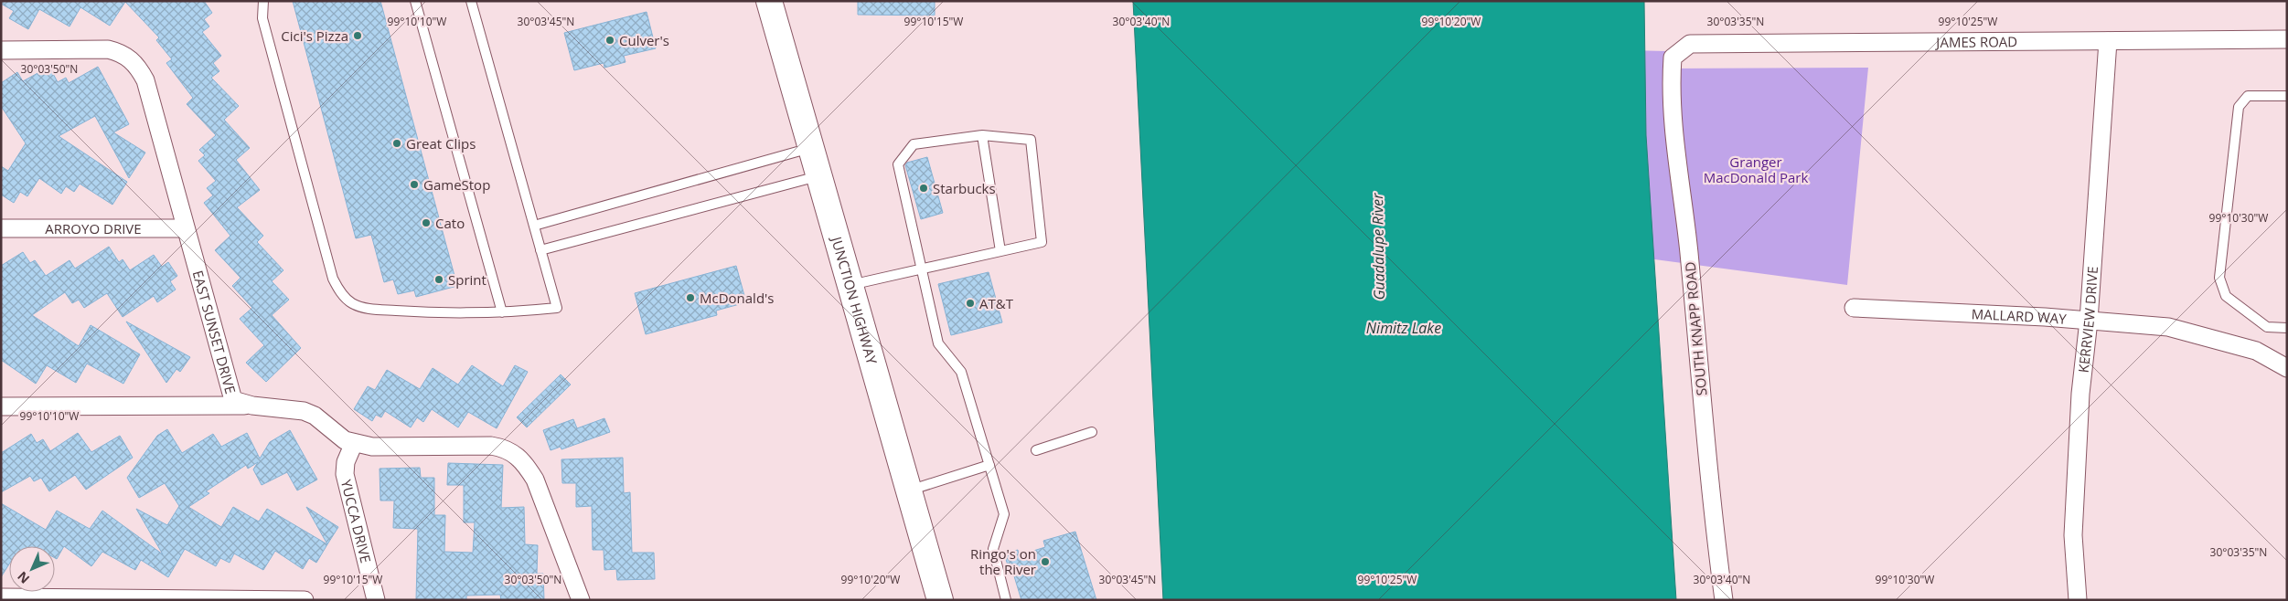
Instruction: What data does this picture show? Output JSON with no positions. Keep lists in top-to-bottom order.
{
  "streets": {
    "main road": ["JUNCTION HIGHWAY"],
    "street": [
      "JAMES ROAD",
      "ARROYO DRIVE",
      "MALLARD WAY",
      "KERRVIEW DRIVE",
      "SOUTH KNAPP ROAD",
      "EAST SUNSET DRIVE",
      "YUCCA DRIVE"
    ]
  },
  "crossings": [
    ["JAMES ROAD", "KERRVIEW DRIVE"],
    ["JAMES ROAD", "SOUTH KNAPP ROAD"],
    ["ARROYO DRIVE", "EAST SUNSET DRIVE"],
    ["MALLARD WAY", "KERRVIEW DRIVE"],
    ["EAST SUNSET DRIVE", "YUCCA DRIVE"]
  ],
  "water": ["Guadalupe River", "Nimitz Lake"],
  "parks": ["Granger MacDonald Park"],
  "places": [
    "Cici's Pizza",
    "Culver's",
    "Great Clips",
    "GameStop",
    "Starbucks",
    "Cato",
    "Sprint",
    "McDonald's",
    "AT&T",
    "Ringo's on the River"
  ],
  "north": "bottom left",
  "coordinates": [
    "30°03'35\"N",
    "99°10'10\"W",
    "30°03'45\"N",
    "99°10'15\"W",
    "30°03'40\"N",
    "99°10'20\"W",
    "99°10'25\"W",
    "30°03'50\"N",
    "99°10'30\"W"
  ]
}
